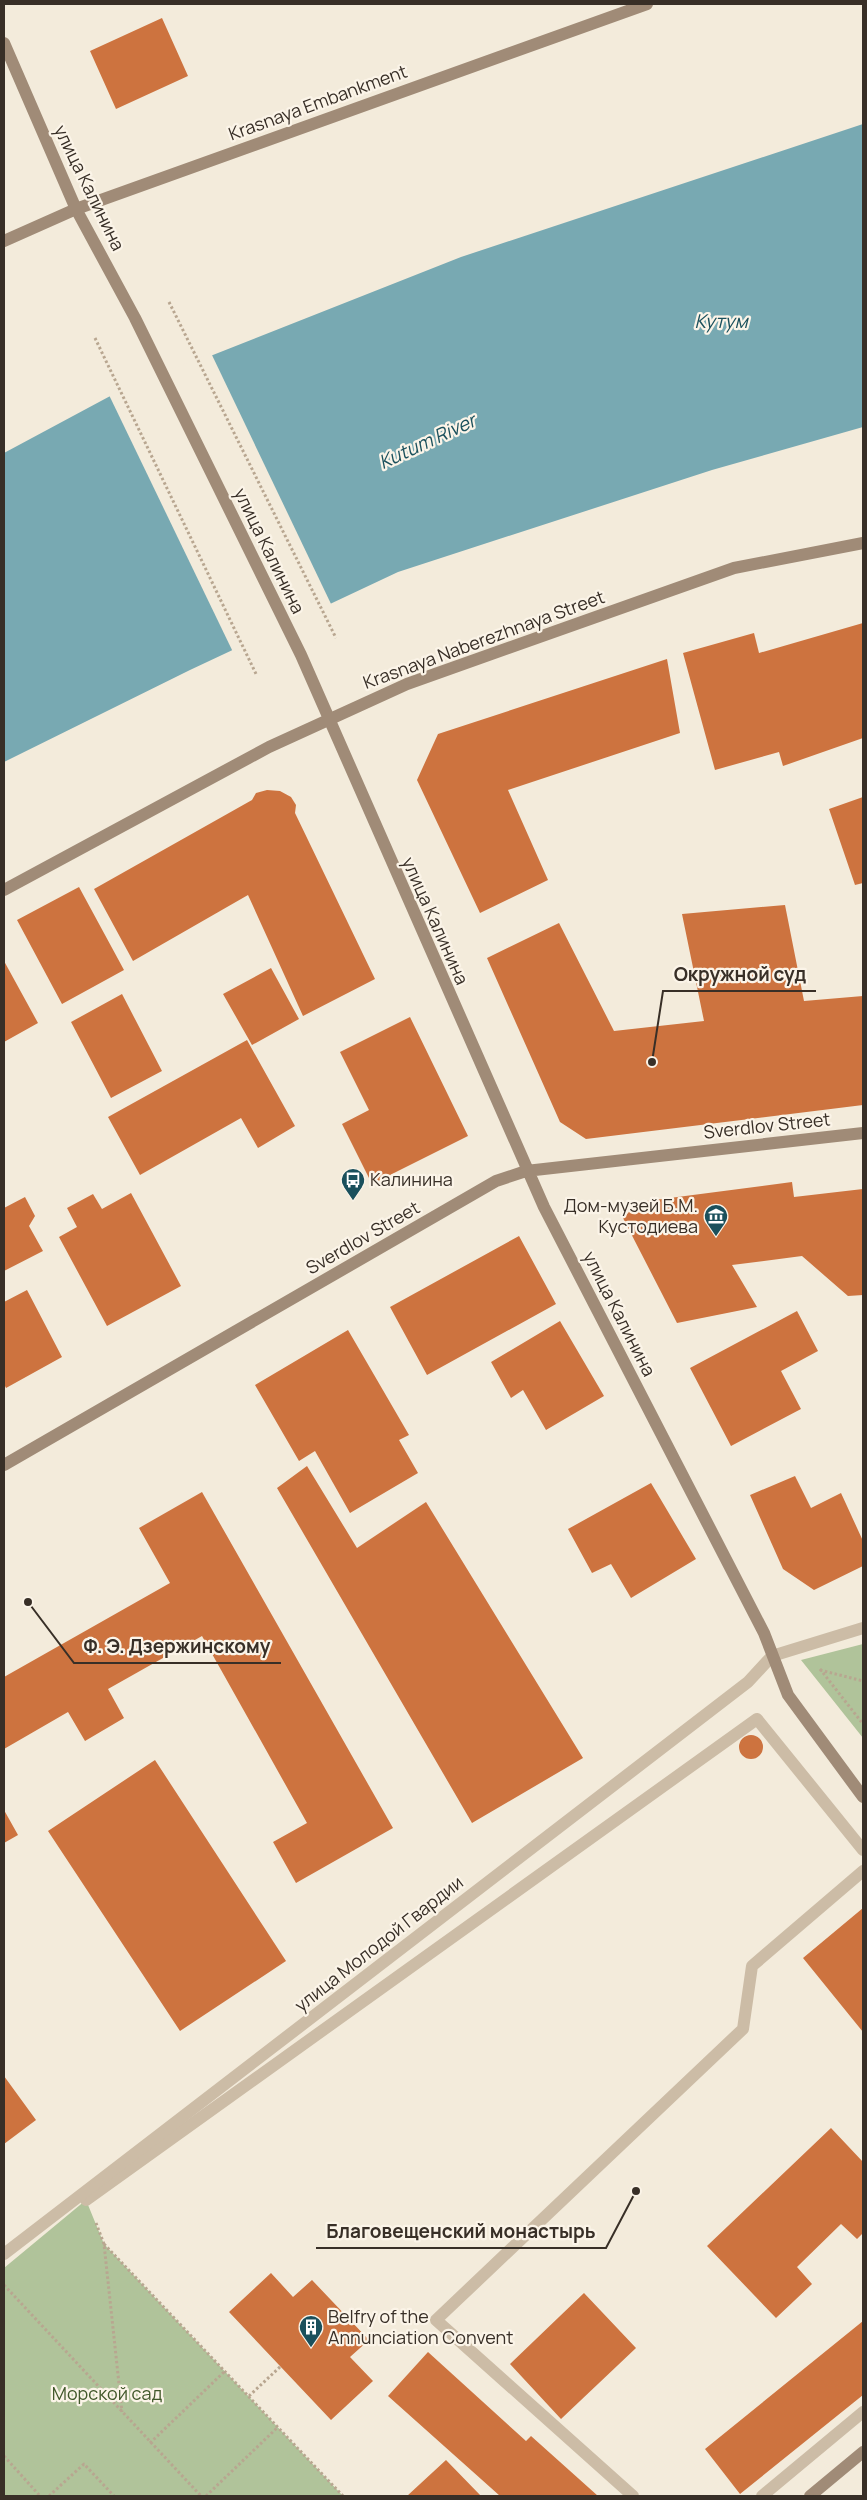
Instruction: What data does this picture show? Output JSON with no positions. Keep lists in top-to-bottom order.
{
  "streets": {
    "street": [
      "Krasnaya Embankment",
      "улица Калинина",
      "Krasnaya Naberezhnaya Street",
      "Sverdlov Street",
      "улица Молодой Гвардии"
    ]
  },
  "crossings": [
    ["Krasnaya Embankment", "улица Калинина"],
    ["улица Калинина", "Krasnaya Naberezhnaya Street"],
    ["улица Калинина", "Sverdlov Street"],
    ["улица Калинина", "улица Молодой Гвардии"]
  ],
  "water": ["Кутум", "Kutum River"],
  "parks": ["Морской сад"],
  "places": {
    "other": ["Окружной суд", "Ф. Э. Дзержинскому", "Благовещенский монастырь"],
    "bus stop": ["Калинина"],
    "museum": ["Дом-музей Б.М. Кустодиева"],
    "building": ["Belfry of the Annunciation Convent"]
  }
}
